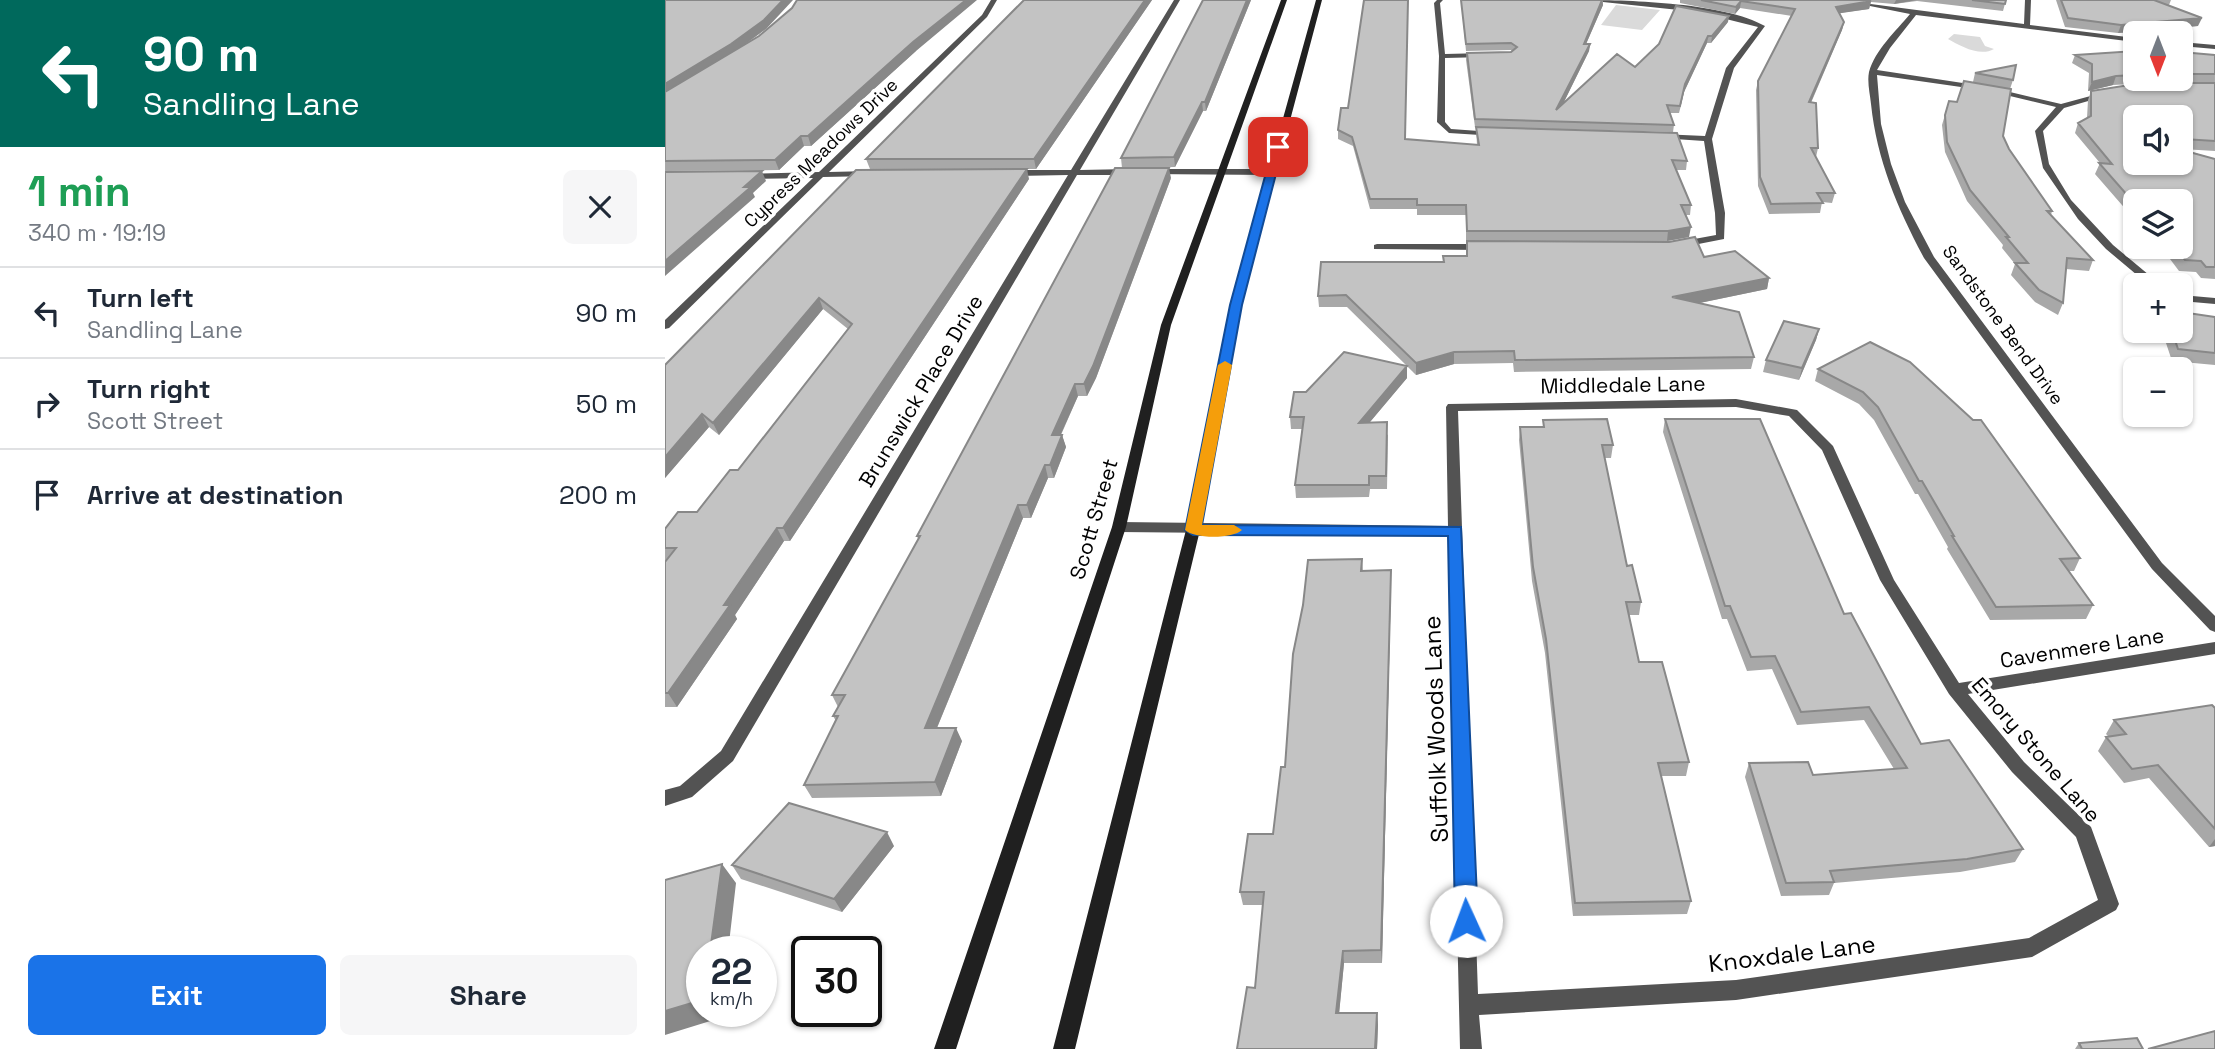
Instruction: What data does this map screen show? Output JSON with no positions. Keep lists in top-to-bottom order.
{
  "streets": {
    "main road": ["Scott Street"],
    "street": [
      "Cypress Meadows Drive",
      "Sandstone Bend Drive",
      "Middledale Lane",
      "Brunswick Place Drive",
      "Cavenmere Lane",
      "Suffolk Woods Lane",
      "Emory Stone Lane",
      "Knoxdale Lane"
    ]
  },
  "crossings": [
    ["Middledale Lane", "Suffolk Woods Lane"],
    ["Middledale Lane", "Emory Stone Lane"],
    ["Cavenmere Lane", "Emory Stone Lane"],
    ["Suffolk Woods Lane", "Knoxdale Lane"],
    ["Emory Stone Lane", "Knoxdale Lane"]
  ],
  "north": "bottom",
  "page": {
    "turn": ["90 m", "Sandling Lane"],
    "map_buttons": ["+", "−"],
    "heading": ["1 min", "340 m · 19:19"],
    "list": [
      {
        "name": "Turn left",
        "note": "Sandling Lane",
        "value": "90 m"
      },
      {
        "name": "Turn right",
        "note": "Scott Street",
        "value": "50 m"
      },
      {
        "name": "Arrive at destination",
        "value": "200 m"
      }
    ],
    "speed": "22 km/h",
    "limit": "30",
    "buttons": ["Exit", "Share"]
  }
}
